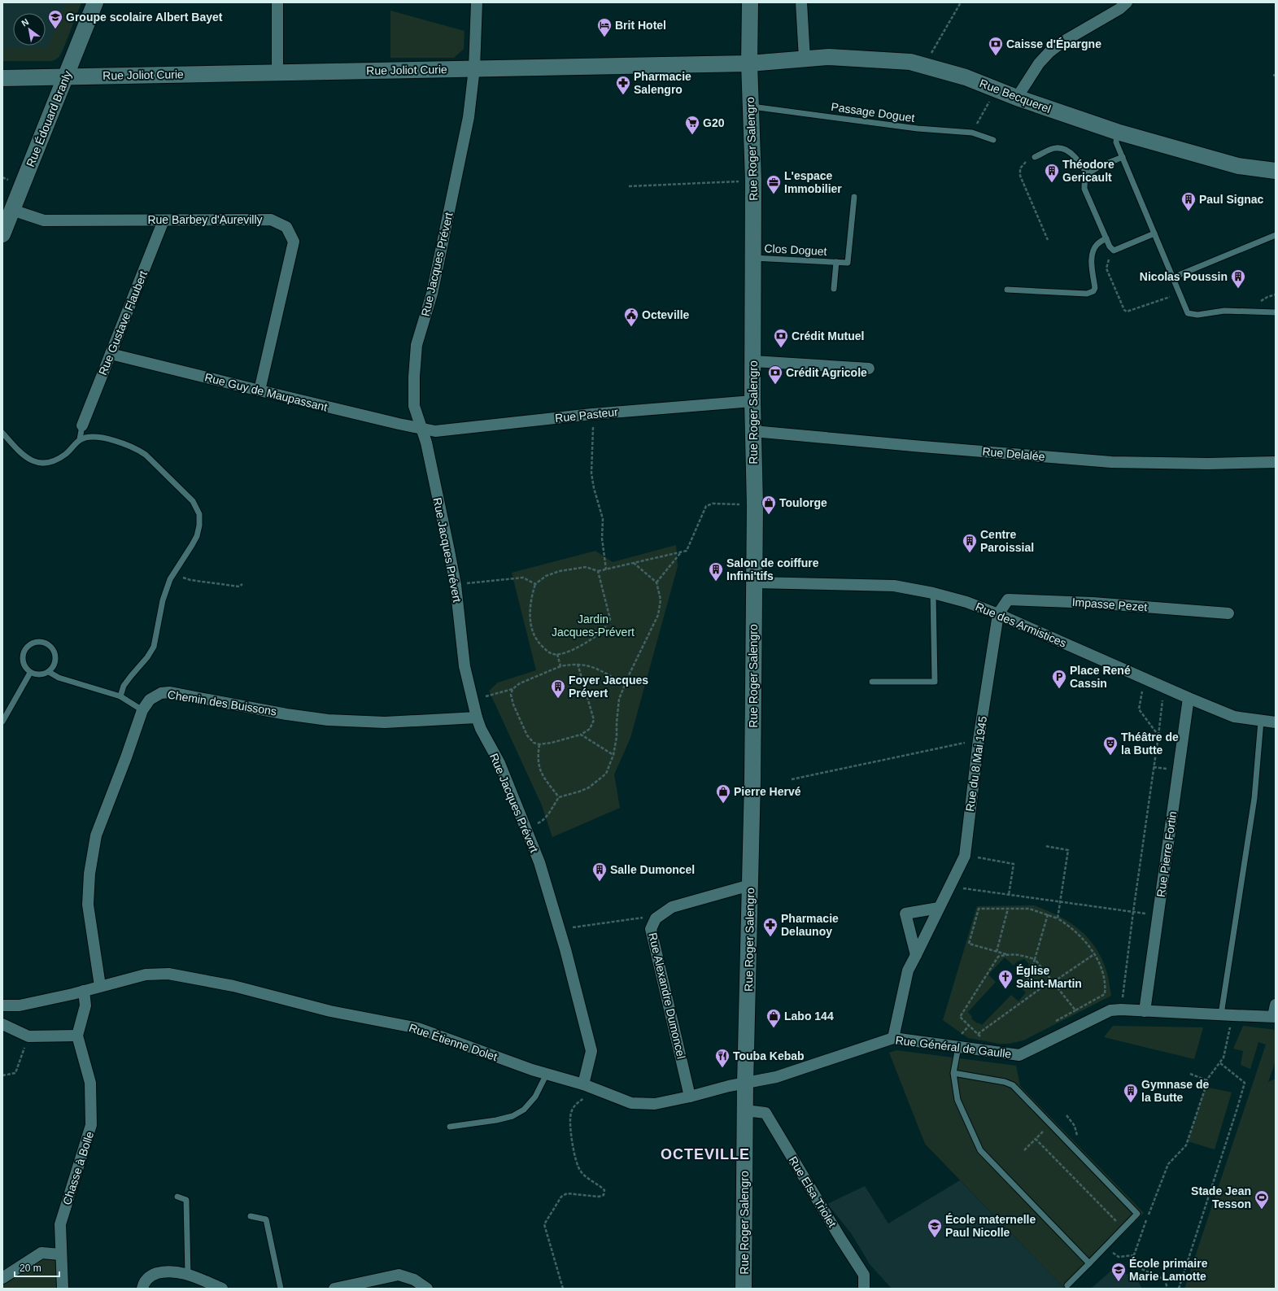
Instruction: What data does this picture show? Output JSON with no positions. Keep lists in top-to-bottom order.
{
  "streets": {
    "main road": [
      "Rue Joliot Curie",
      "Rue Becquerel",
      "Rue Édouard Branly",
      "Rue Roger Salengro"
    ],
    "street": [
      "Rue Barbey d'Aurevilly",
      "Rue Jacques Prévert",
      "Rue Gustave Flaubert",
      "Rue Guy de Maupassant",
      "Rue Pasteur",
      "Rue Delalée",
      "Impasse Pezet",
      "Rue des Armistices",
      "Chemin des Buissons",
      "Rue du 8 Mai 1945",
      "Rue Pierre Fortin",
      "Rue Alexandre Dumoncel",
      "Rue Étienne Dolet",
      "Rue Général de Gaulle",
      "Chasse à Bolle",
      "Rue Elsa Triolet"
    ],
    "lane": ["Passage Doguet", "Clos Doguet"]
  },
  "crossings": [
    ["Rue Joliot Curie", "Rue Becquerel"],
    ["Rue Joliot Curie", "Rue Édouard Branly"],
    ["Rue Joliot Curie", "Rue Roger Salengro"],
    ["Rue Joliot Curie", "Rue Jacques Prévert"],
    ["Rue Becquerel", "Rue Roger Salengro"],
    ["Passage Doguet", "Rue Roger Salengro"],
    ["Rue Édouard Branly", "Rue Barbey d'Aurevilly"],
    ["Rue Roger Salengro", "Clos Doguet"],
    ["Rue Roger Salengro", "Rue Pasteur"],
    ["Rue Roger Salengro", "Rue Delalée"],
    ["Rue Roger Salengro", "Rue des Armistices"],
    ["Rue Roger Salengro", "Rue Alexandre Dumoncel"],
    ["Rue Roger Salengro", "Rue Étienne Dolet"],
    ["Rue Roger Salengro", "Rue Général de Gaulle"],
    ["Rue Roger Salengro", "Rue Elsa Triolet"],
    ["Rue Barbey d'Aurevilly", "Rue Gustave Flaubert"],
    ["Rue Barbey d'Aurevilly", "Rue Guy de Maupassant"],
    ["Rue Jacques Prévert", "Rue Guy de Maupassant"],
    ["Rue Jacques Prévert", "Rue Pasteur"],
    ["Rue Jacques Prévert", "Chemin des Buissons"],
    ["Rue Jacques Prévert", "Rue Étienne Dolet"],
    ["Rue Gustave Flaubert", "Rue Guy de Maupassant"],
    ["Rue Guy de Maupassant", "Rue Pasteur"],
    ["Impasse Pezet", "Rue des Armistices"],
    ["Impasse Pezet", "Rue du 8 Mai 1945"],
    ["Rue des Armistices", "Rue du 8 Mai 1945"],
    ["Rue des Armistices", "Rue Pierre Fortin"],
    ["Chemin des Buissons", "Rue Étienne Dolet"],
    ["Rue du 8 Mai 1945", "Rue Général de Gaulle"],
    ["Rue Pierre Fortin", "Rue Général de Gaulle"],
    ["Rue Alexandre Dumoncel", "Rue Étienne Dolet"],
    ["Rue Étienne Dolet", "Rue Général de Gaulle"]
  ],
  "districts": ["OCTEVILLE"],
  "parks": ["Jardin Jacques-Prévert"],
  "places": {
    "school or university": ["Groupe scolaire Albert Bayet", "École maternelle Paul Nicolle", "École primaire Marie Lamotte"],
    "hotel": ["Brit Hotel"],
    "bank": ["Caisse d'Épargne", "Crédit Mutuel", "Crédit Agricole"],
    "pharmacy": ["Pharmacie Salengro", "Pharmacie Delaunoy"],
    "supermarket": ["G20"],
    "building": [
      "Théodore Gericault",
      "Paul Signac",
      "Nicolas Poussin",
      "Centre Paroissial",
      "Salon de coiffure Infini'tifs",
      "Foyer Jacques Prévert",
      "Salle Dumoncel",
      "Gymnase de la Butte"
    ],
    "office": ["L'espace Immobilier"],
    "public building": ["Octeville"],
    "shop": ["Toulorge", "Pierre Hervé", "Labo 144"],
    "parking": ["Place René Cassin"],
    "theatre": ["Théâtre de la Butte"],
    "church": ["Église Saint-Martin"],
    "restaurant": ["Touba Kebab"],
    "sports": ["Stade Jean Tesson"]
  },
  "scale_bar": "20 m",
  "north": "top left"
}
